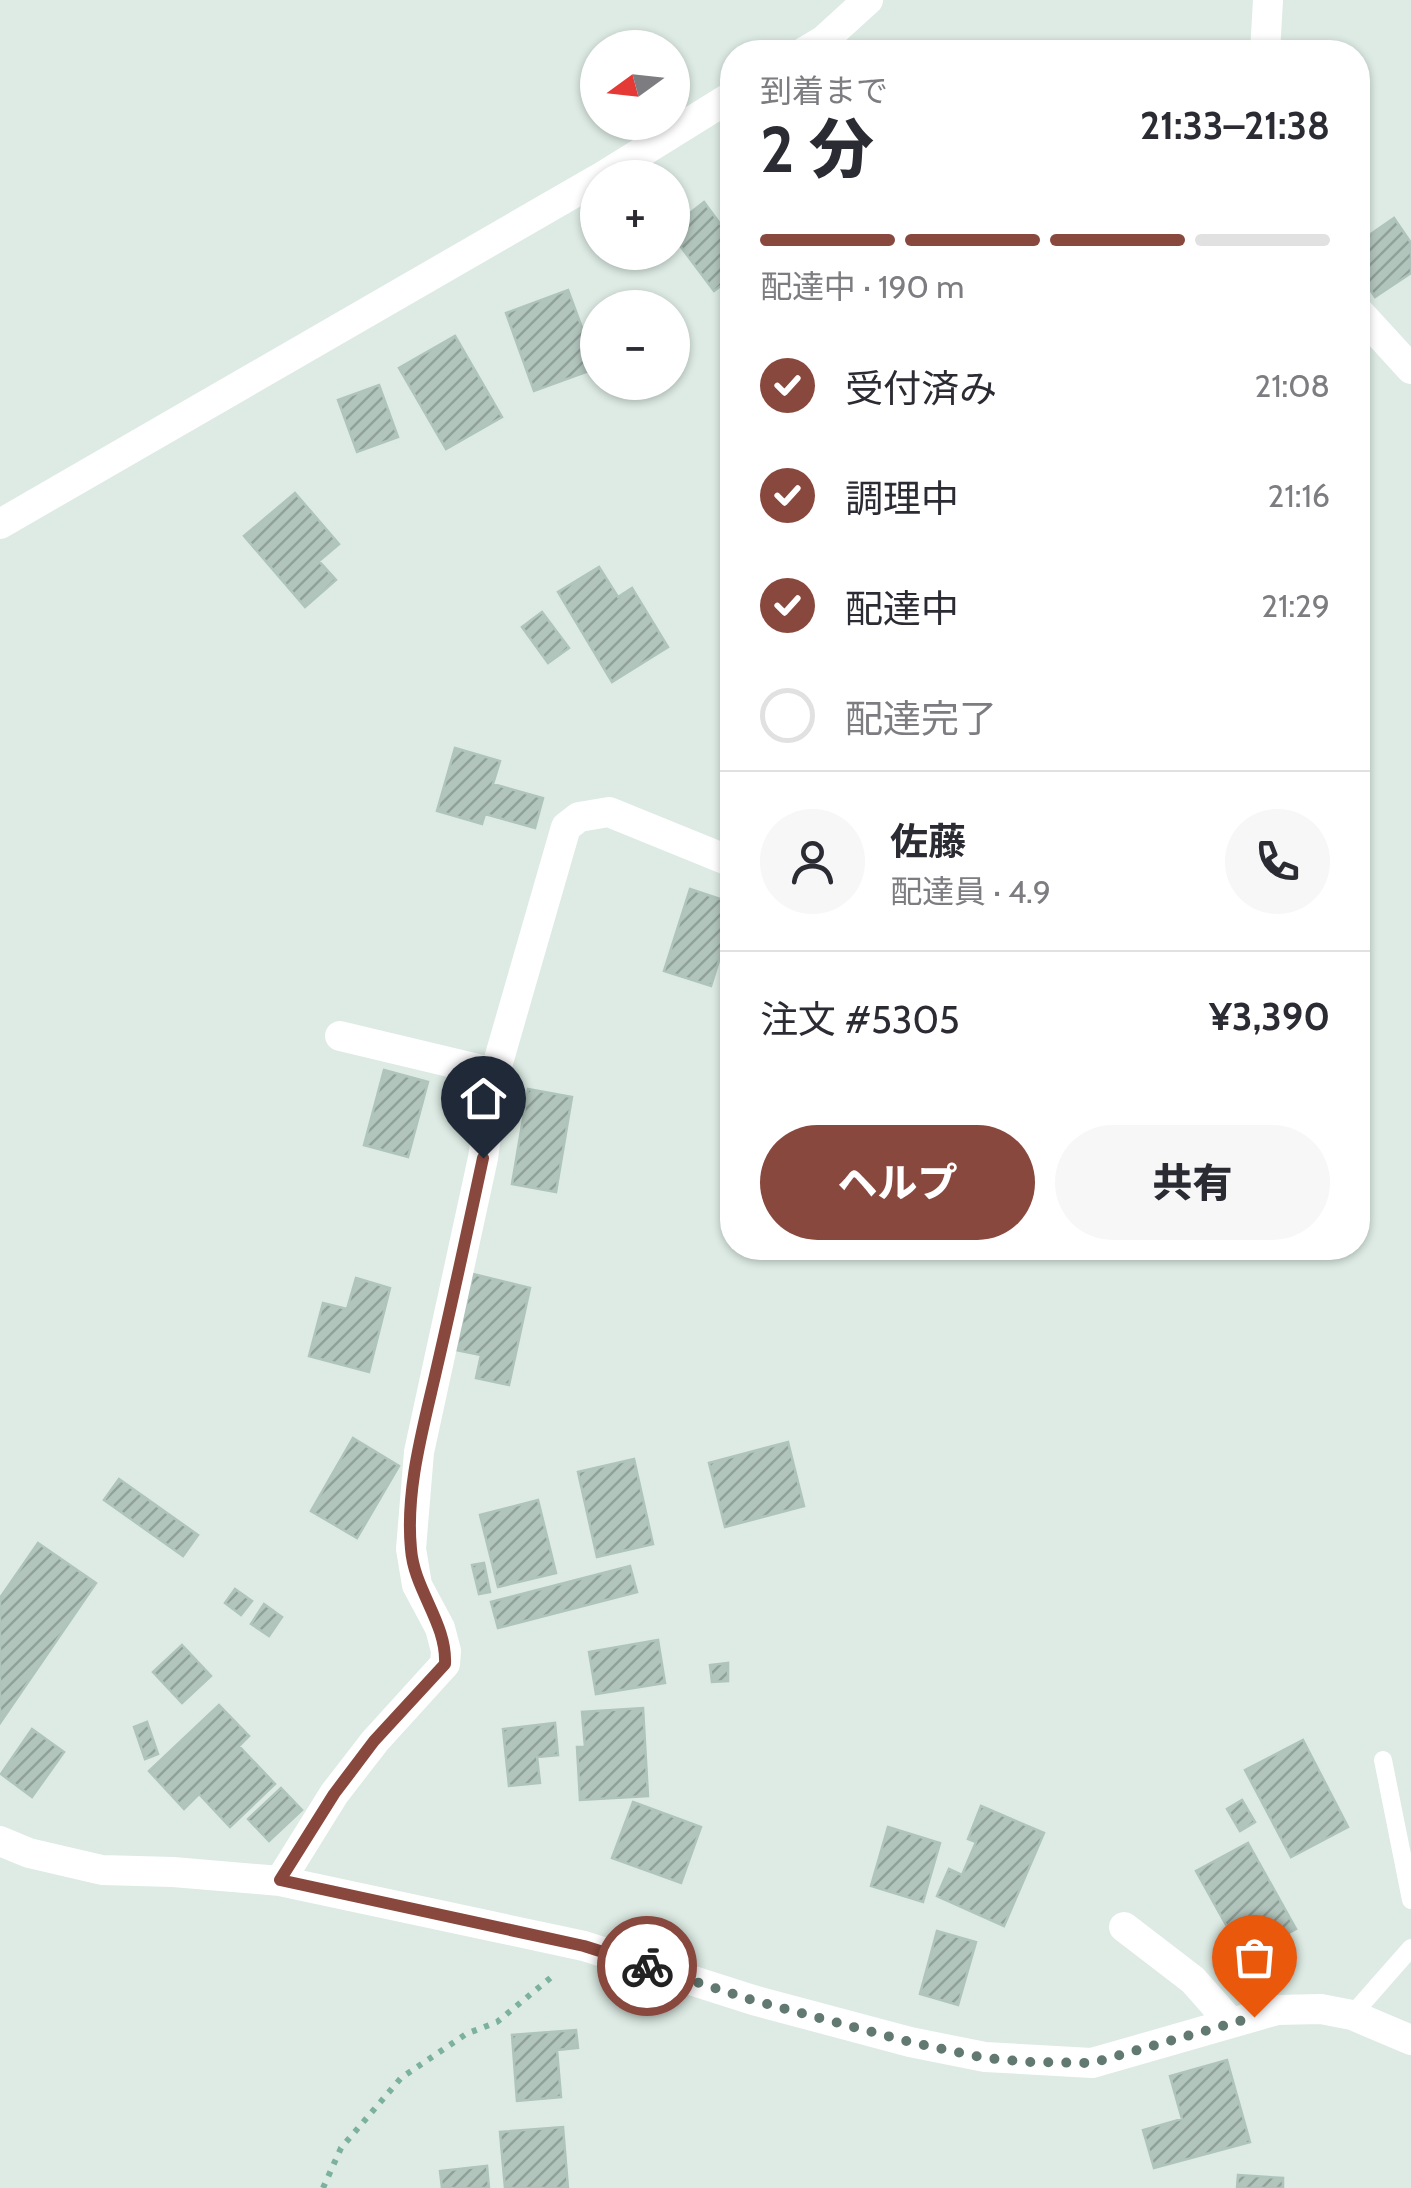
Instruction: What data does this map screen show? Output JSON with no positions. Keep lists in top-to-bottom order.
{
  "north": "left",
  "page": {
    "map_buttons": ["+", "−"],
    "heading": ["2 分", "到着まで", "21:33–21:38"],
    "panel": [
      "佐藤",
      "配達員 · 4.9",
      "注文 #5305",
      "¥3,390"
    ],
    "bar": "配達中 · 190 m",
    "list": [
      ["受付済み", "21:08"],
      ["調理中", "21:16"],
      ["配達中", "21:29"],
      "配達完了"
    ],
    "buttons": ["ヘルプ", "共有"]
  }
}
